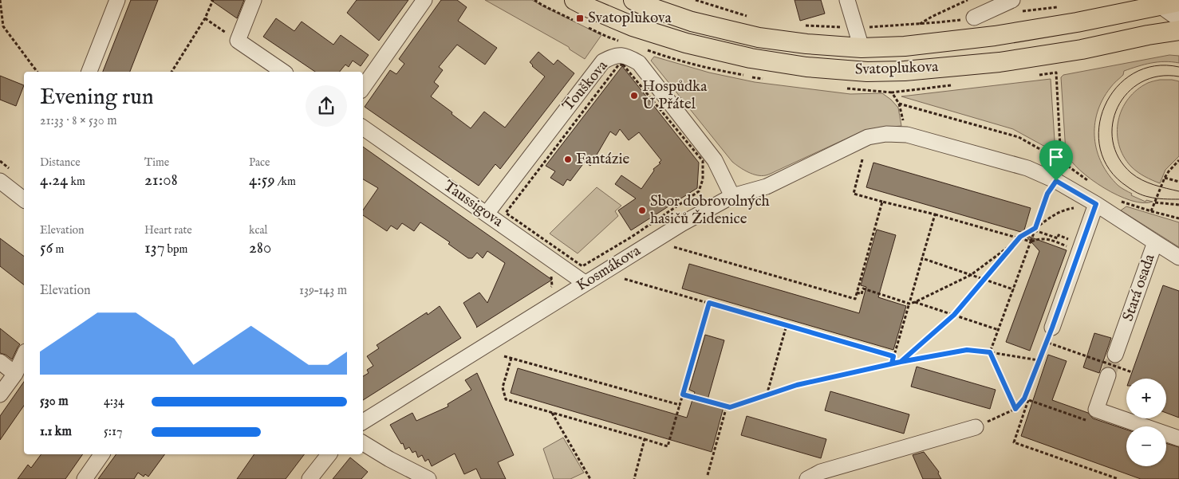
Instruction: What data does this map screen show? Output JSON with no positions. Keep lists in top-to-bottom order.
{
  "streets": {
    "main road": ["Svatoplukova"],
    "street": [
      "Touškova",
      "Taussigova",
      "Kosmákova",
      "Stará osada"
    ]
  },
  "crossings": [
    ["Touškova", "Taussigova"],
    ["Touškova", "Kosmákova"],
    ["Taussigova", "Kosmákova"],
    ["Kosmákova", "Stará osada"]
  ],
  "places": {
    "transit": ["Svatoplukova"],
    "other": ["Hospůdka U Přátel", "Fantázie", "Sbor dobrovolných hasičů Židenice"]
  },
  "page": {
    "heading": ["Evening run", "21:33 · 8 × 530 m"],
    "stats": [
      ["Distance", "4.24 km"],
      ["Time", "21:08"],
      ["Pace", "4:59 /km"],
      ["Elevation", "56 m"],
      ["Heart rate", "137 bpm"],
      ["kcal", "280"]
    ],
    "chart": ["Elevation", "139–143 m"],
    "map_buttons": ["+", "−"],
    "list": [
      {
        "name": "530 m",
        "note": "4:34"
      },
      {
        "name": "1.1 km",
        "note": "5:17"
      }
    ]
  }
}
